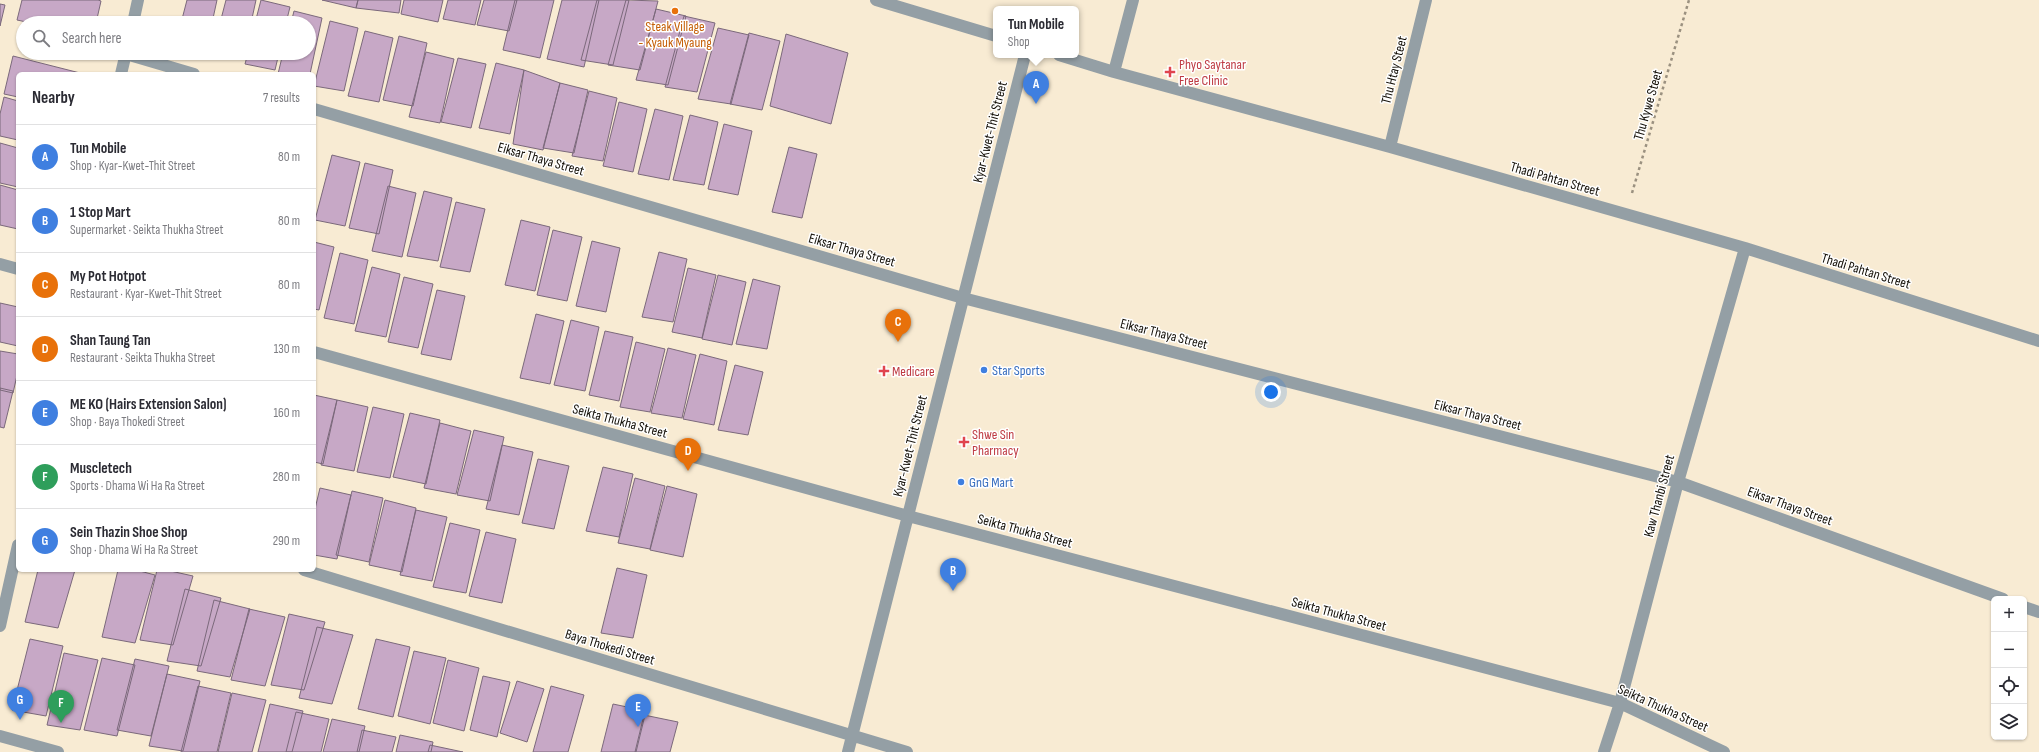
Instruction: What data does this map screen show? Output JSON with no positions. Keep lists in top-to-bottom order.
{
  "streets": {
    "street": [
      "Thu Htay Steet",
      "Kyar-Kwet-Thit Street",
      "Eiksar Thaya Street",
      "Thadi Pahtan Street",
      "Seikta Thukha Street",
      "Kaw Thanbi Street",
      "Baya Thokedi Street"
    ],
    "path": ["Thu Kywe Steet"]
  },
  "crossings": [
    ["Thu Htay Steet", "Thadi Pahtan Street"],
    ["Thu Kywe Steet", "Thadi Pahtan Street"],
    ["Kyar-Kwet-Thit Street", "Eiksar Thaya Street"],
    ["Kyar-Kwet-Thit Street", "Seikta Thukha Street"],
    ["Kyar-Kwet-Thit Street", "Baya Thokedi Street"],
    ["Eiksar Thaya Street", "Kaw Thanbi Street"],
    ["Thadi Pahtan Street", "Kaw Thanbi Street"],
    ["Seikta Thukha Street", "Kaw Thanbi Street"]
  ],
  "places": {
    "other": ["Steak Village - Kyauk Myaung", "Star Sports", "GnG Mart"],
    "health": ["Phyo Saytanar Free Clinic", "Medicare", "Shwe Sin Pharmacy"]
  },
  "page": {
    "popup": ["Tun Mobile", "Shop"],
    "search": "Search here",
    "pins": [
      "A",
      "C",
      "D",
      "B",
      "G",
      "F",
      "E"
    ],
    "heading": ["Nearby", "7 results"],
    "list": [
      {
        "mark": "A",
        "name": "Tun Mobile",
        "note": "Shop · Kyar-Kwet-Thit Street",
        "value": "80 m"
      },
      {
        "mark": "B",
        "name": "1 Stop Mart",
        "note": "Supermarket · Seikta Thukha Street",
        "value": "80 m"
      },
      {
        "mark": "C",
        "name": "My Pot Hotpot",
        "note": "Restaurant · Kyar-Kwet-Thit Street",
        "value": "80 m"
      },
      {
        "mark": "D",
        "name": "Shan Taung Tan",
        "note": "Restaurant · Seikta Thukha Street",
        "value": "130 m"
      },
      {
        "mark": "E",
        "name": "ME KO (Hairs Extension Salon)",
        "note": "Shop · Baya Thokedi Street",
        "value": "160 m"
      },
      {
        "mark": "F",
        "name": "Muscletech",
        "note": "Sports · Dhama Wi Ha Ra Street",
        "value": "280 m"
      },
      {
        "mark": "G",
        "name": "Sein Thazin Shoe Shop",
        "note": "Shop · Dhama Wi Ha Ra Street",
        "value": "290 m"
      }
    ],
    "map_buttons": ["+", "−"]
  }
}
